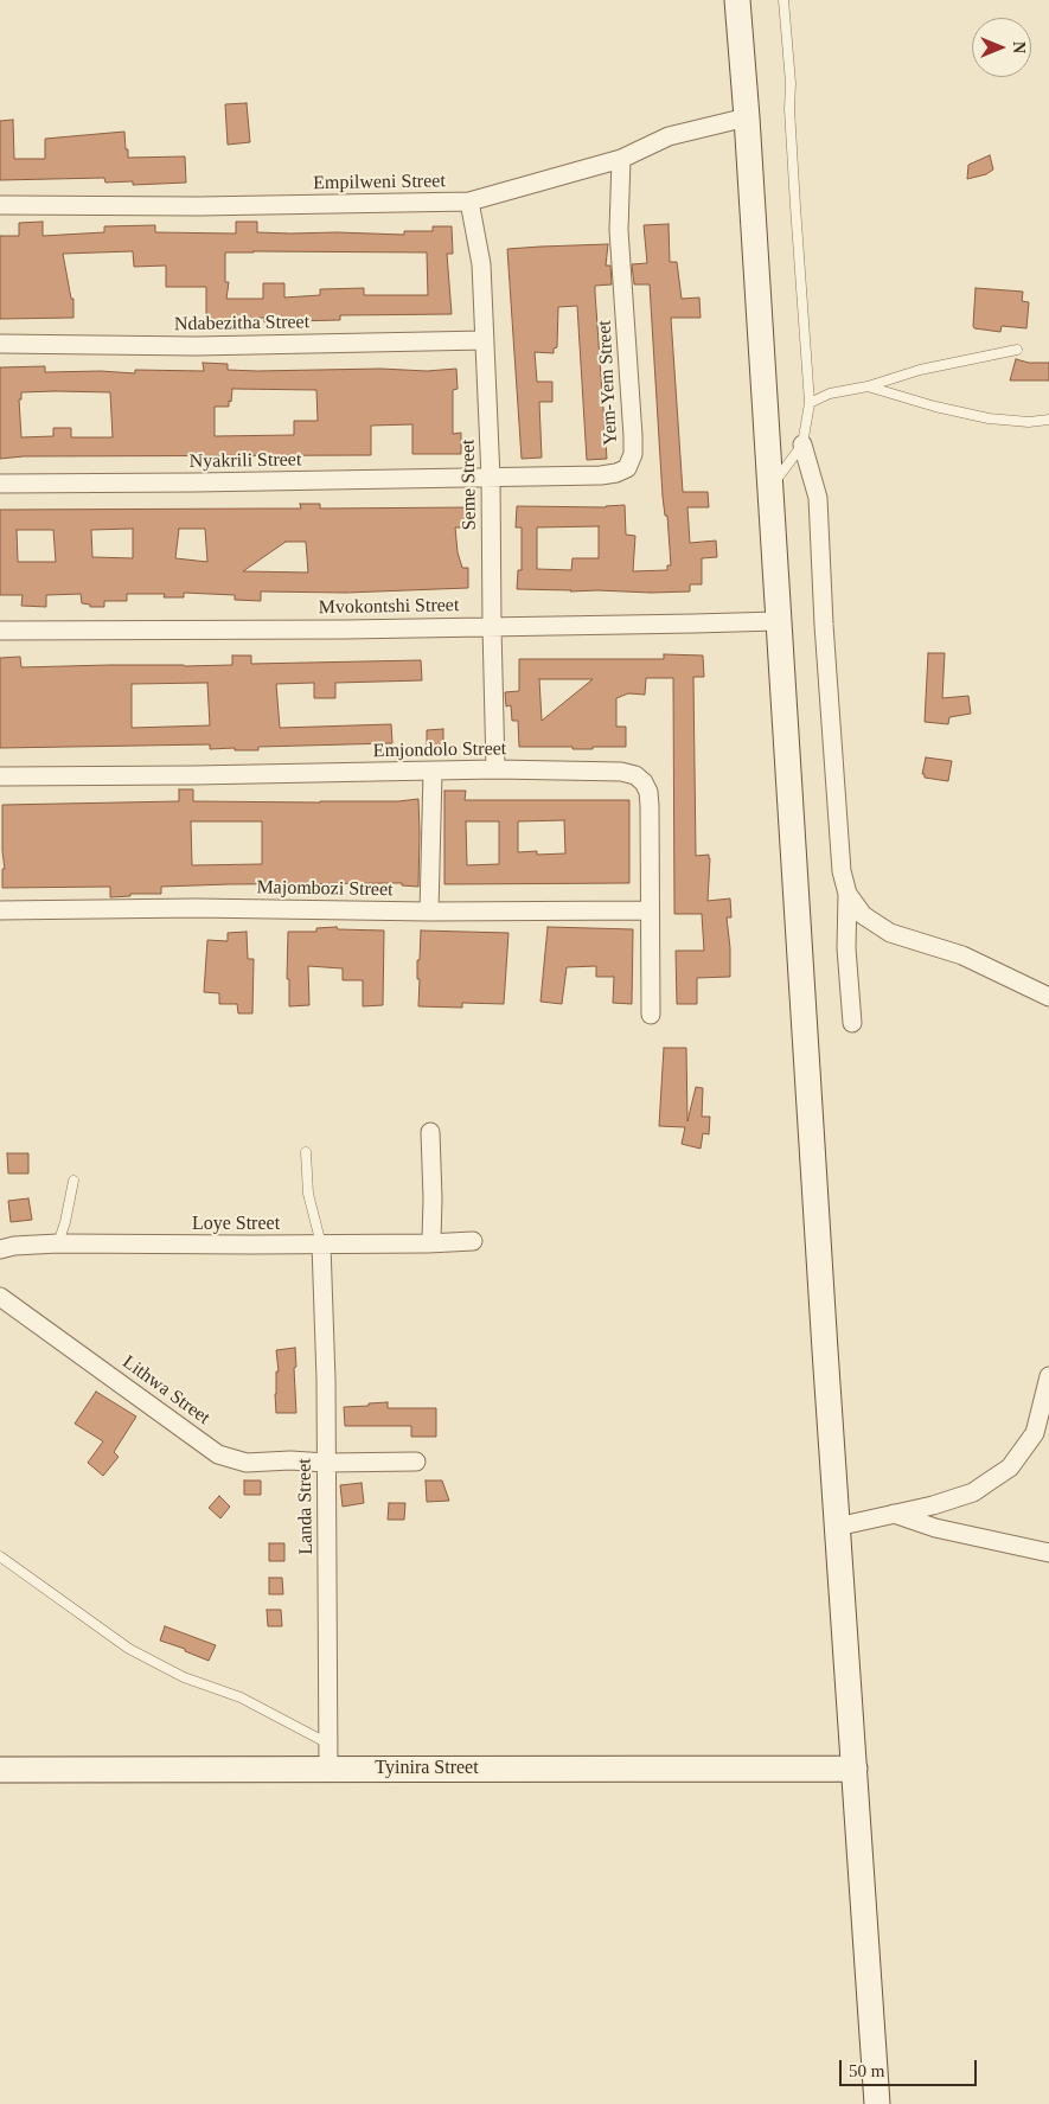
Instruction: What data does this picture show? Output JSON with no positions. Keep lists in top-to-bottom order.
{
  "streets": {
    "main road": ["Tyinira Street"],
    "street": [
      "Empilweni Street",
      "Ndabezitha Street",
      "Yem-Yem Street",
      "Nyakrili Street",
      "Seme Street",
      "Mvokontshi Street",
      "Emjondolo Street",
      "Majombozi Street",
      "Loye Street",
      "Lithwa Street",
      "Landa Street"
    ]
  },
  "crossings": [
    ["Empilweni Street", "Yem-Yem Street"],
    ["Empilweni Street", "Seme Street"],
    ["Ndabezitha Street", "Seme Street"],
    ["Yem-Yem Street", "Nyakrili Street"],
    ["Yem-Yem Street", "Seme Street"],
    ["Nyakrili Street", "Seme Street"],
    ["Seme Street", "Mvokontshi Street"],
    ["Seme Street", "Emjondolo Street"],
    ["Emjondolo Street", "Majombozi Street"],
    ["Loye Street", "Landa Street"],
    ["Lithwa Street", "Landa Street"],
    ["Landa Street", "Tyinira Street"]
  ],
  "scale_bar": "50 m",
  "north": "right"
}
